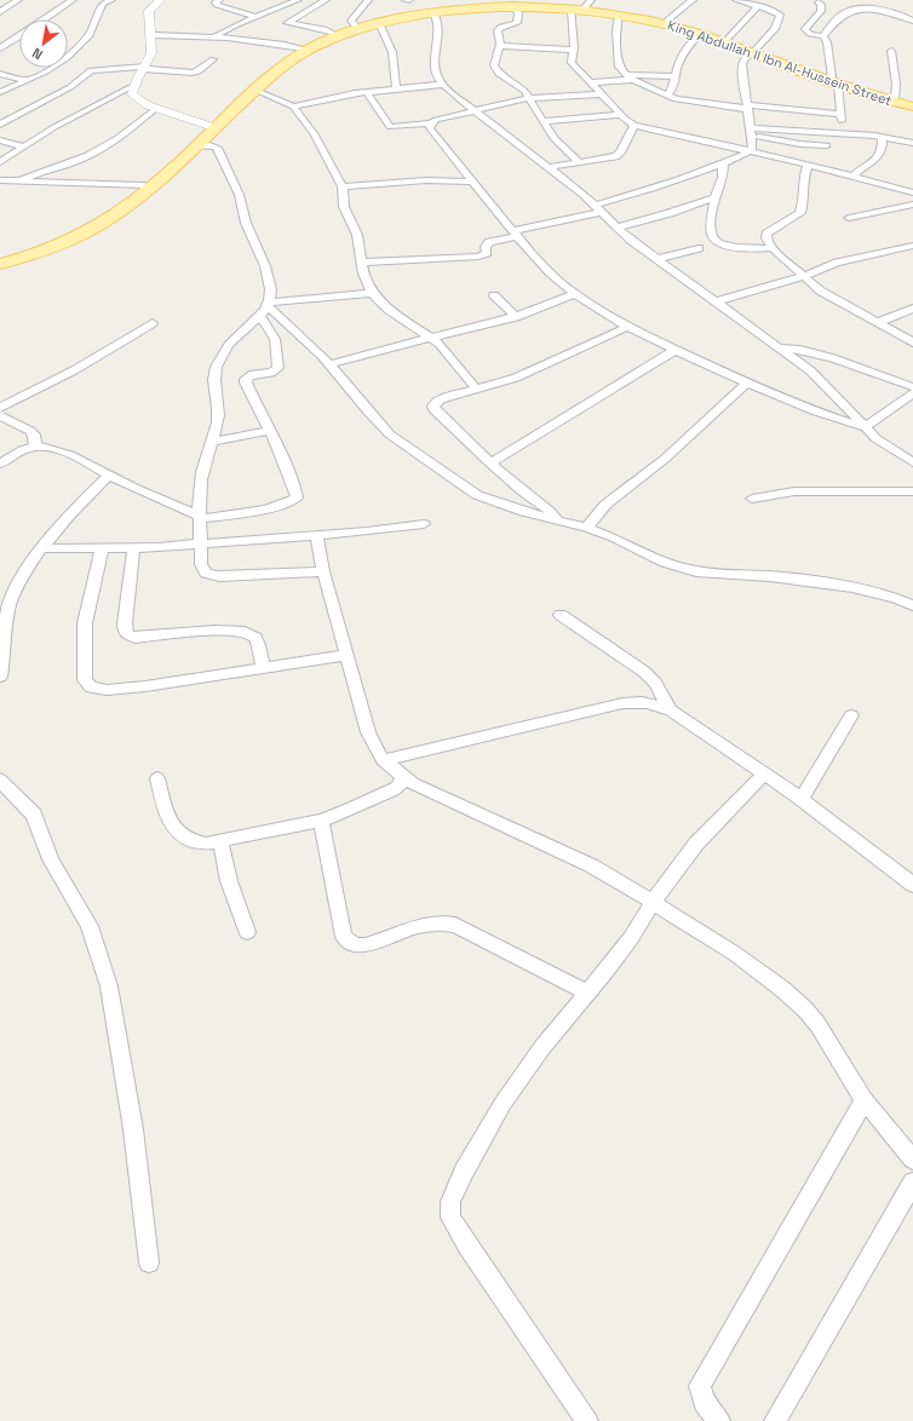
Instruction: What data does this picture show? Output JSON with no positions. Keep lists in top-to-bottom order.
{
  "streets": {
    "main road": ["King Abdullah II Ibn Al-Hussein Street"]
  },
  "north": "bottom left"
}
